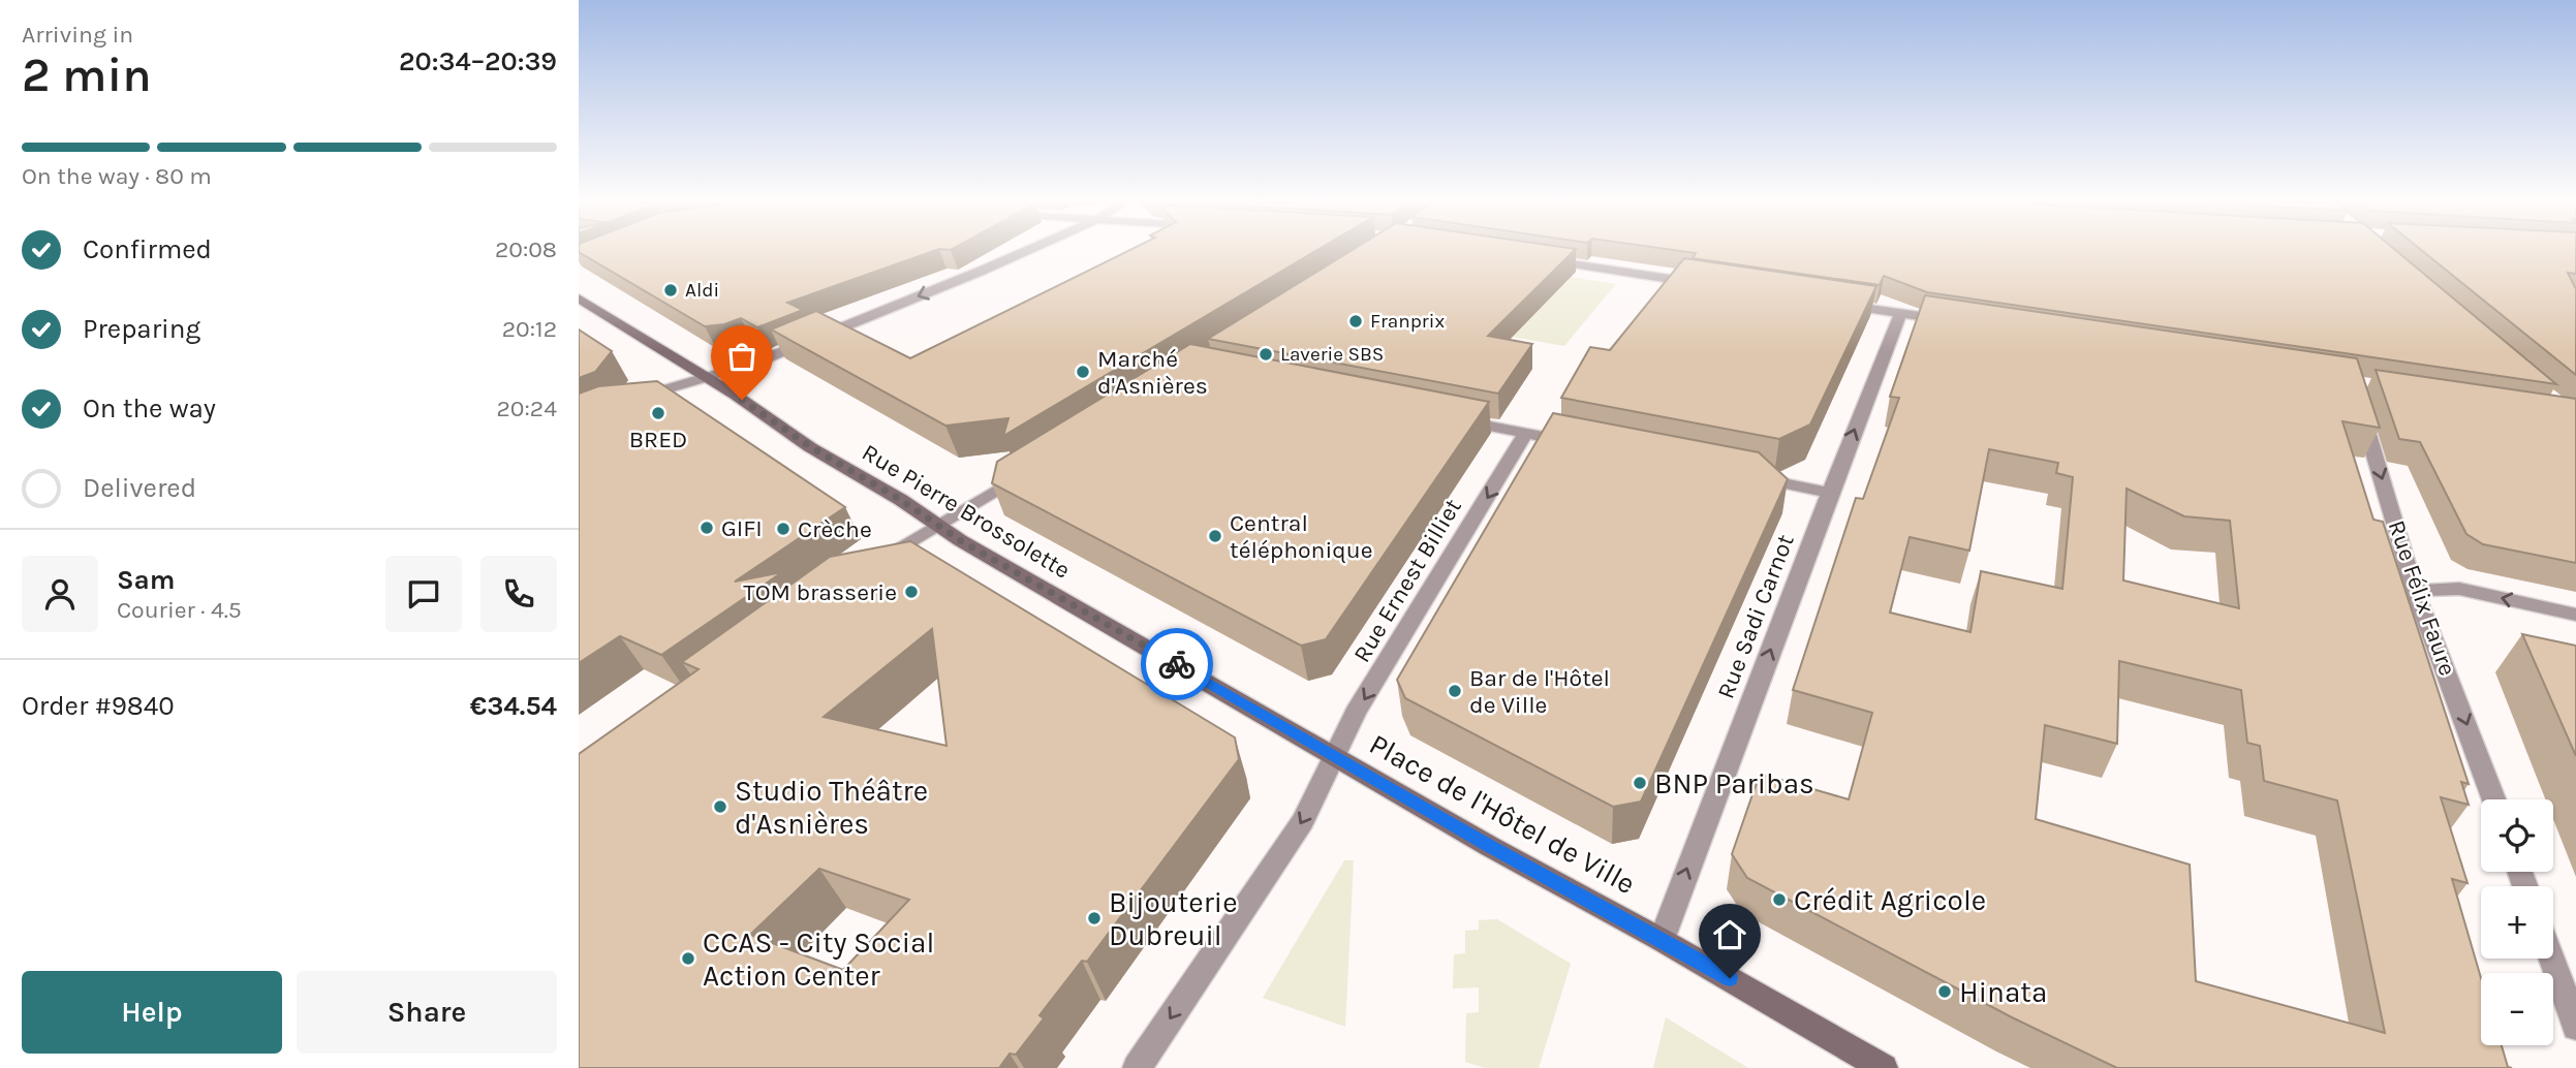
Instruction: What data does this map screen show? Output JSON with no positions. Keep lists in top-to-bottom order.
{
  "streets": {
    "main road": ["Rue Pierre Brossolette", "Place de l'Hôtel de Ville"],
    "street": ["Rue Ernest Billiet", "Rue Félix Faure", "Rue Sadi Carnot"]
  },
  "crossings": [
    ["Rue Pierre Brossolette", "Rue Ernest Billiet"],
    ["Rue Pierre Brossolette", "Place de l'Hôtel de Ville"],
    ["Rue Ernest Billiet", "Place de l'Hôtel de Ville"],
    ["Rue Sadi Carnot", "Place de l'Hôtel de Ville"]
  ],
  "one_way": [
    "Rue Ernest Billiet",
    "Rue Félix Faure",
    "Rue Sadi Carnot",
    "Place de l'Hôtel de Ville"
  ],
  "places": [
    "Aldi",
    "Franprix",
    "Laverie SBS",
    "Marché d'Asnières",
    "BRED",
    "GIFI",
    "Crèche",
    "Central téléphonique",
    "TOM brasserie",
    "Bar de l'Hôtel de Ville",
    "BNP Paribas",
    "Studio Théâtre d'Asnières",
    "Crédit Agricole",
    "Bijouterie Dubreuil",
    "CCAS - City Social Action Center",
    "Hinata"
  ],
  "page": {
    "heading": ["2 min", "Arriving in", "20:34–20:39"],
    "panel": [
      "Sam",
      "Courier · 4.5",
      "Order #9840",
      "€34.54"
    ],
    "bar": "On the way · 80 m",
    "list": [
      ["Confirmed", "20:08"],
      ["Preparing", "20:12"],
      ["On the way", "20:24"],
      "Delivered"
    ],
    "map_buttons": ["+", "−"],
    "buttons": ["Help", "Share"]
  }
}
